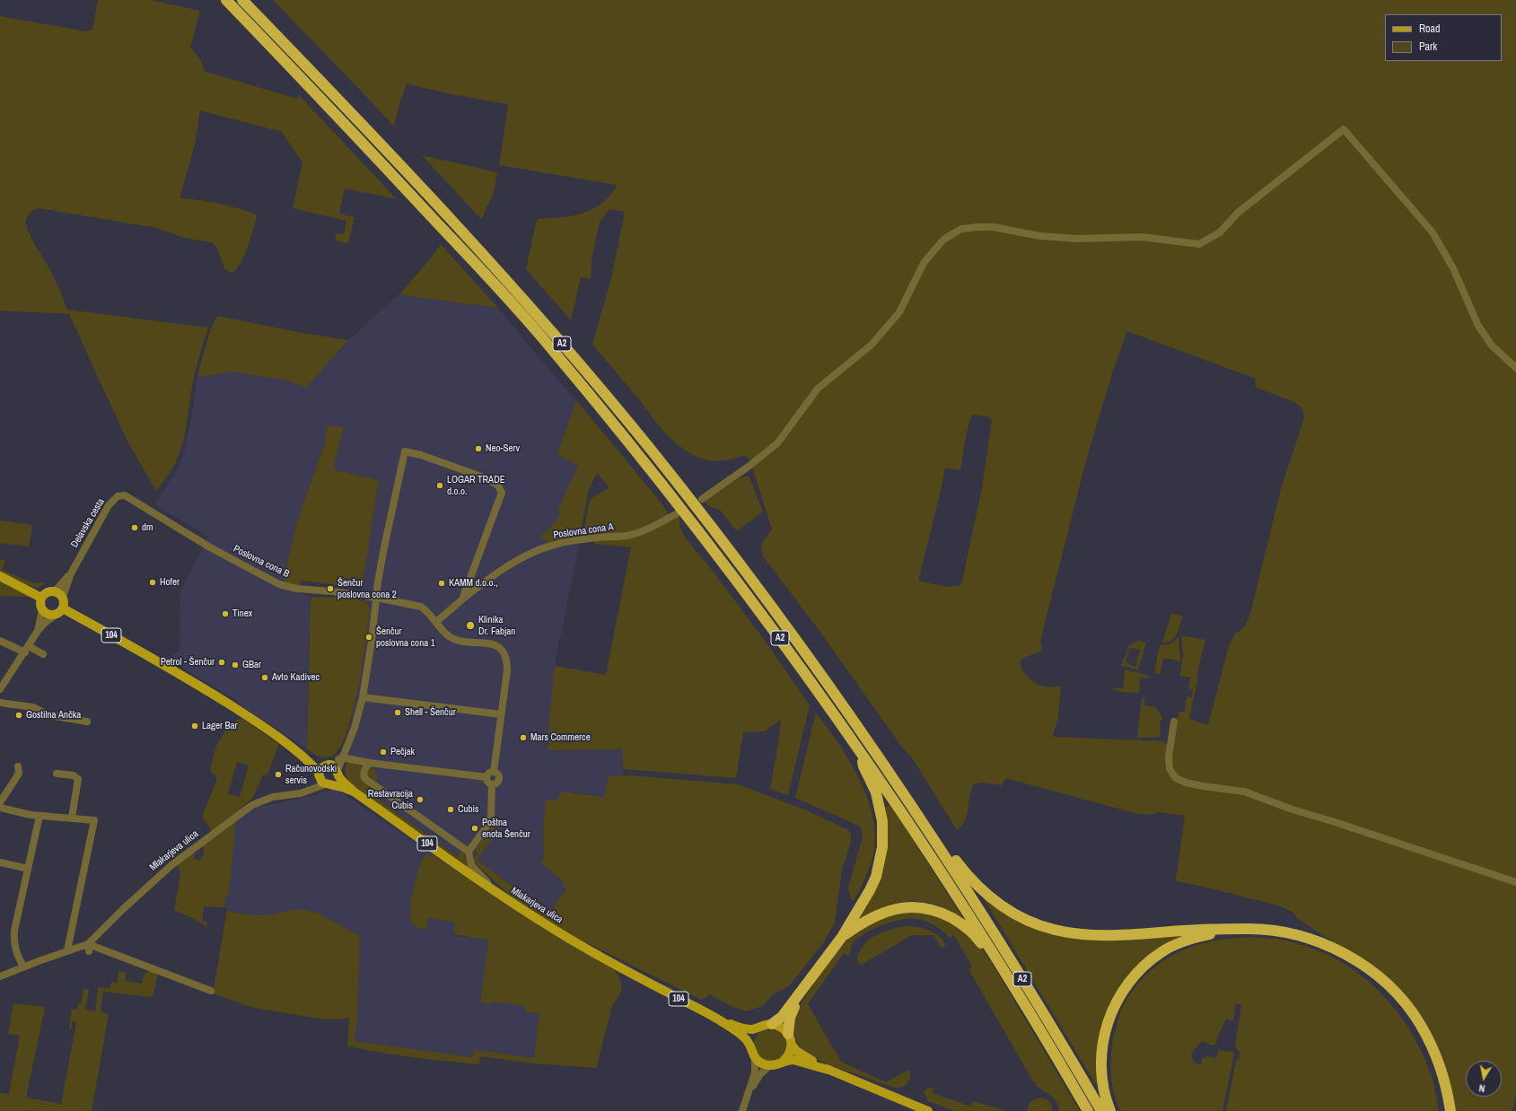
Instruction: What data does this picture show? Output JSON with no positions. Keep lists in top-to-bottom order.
{
  "streets": {
    "highway": ["A2"],
    "main road": ["104", "Mlakarjeva ulica"],
    "street": ["Delavska cesta", "Poslovna cona A", "Poslovna cona B"]
  },
  "crossings": [
    ["Delavska cesta", "Poslovna cona B"],
    ["Delavska cesta", "104"],
    ["104", "Mlakarjeva ulica"]
  ],
  "places": [
    "Neo-Serv",
    "LOGAR TRADE d.o.o.",
    "dm",
    "Hofer",
    "KAMM d.o.o.,",
    "Šenčur poslovna cona 2",
    "Tinex",
    "Klinika Dr. Fabjan",
    "Šenčur poslovna cona 1",
    "Petrol - Šenčur",
    "GBar",
    "Avto Kadivec",
    "Shell - Šenčur",
    "Gostilna Ančka",
    "Lager Bar",
    "Mars Commerce",
    "Pečjak",
    "Računovodski servis",
    "Restavracija Cubis",
    "Cubis",
    "Poštna enota Šenčur"
  ],
  "legend": ["Road", "Park"],
  "north": "bottom"
}
